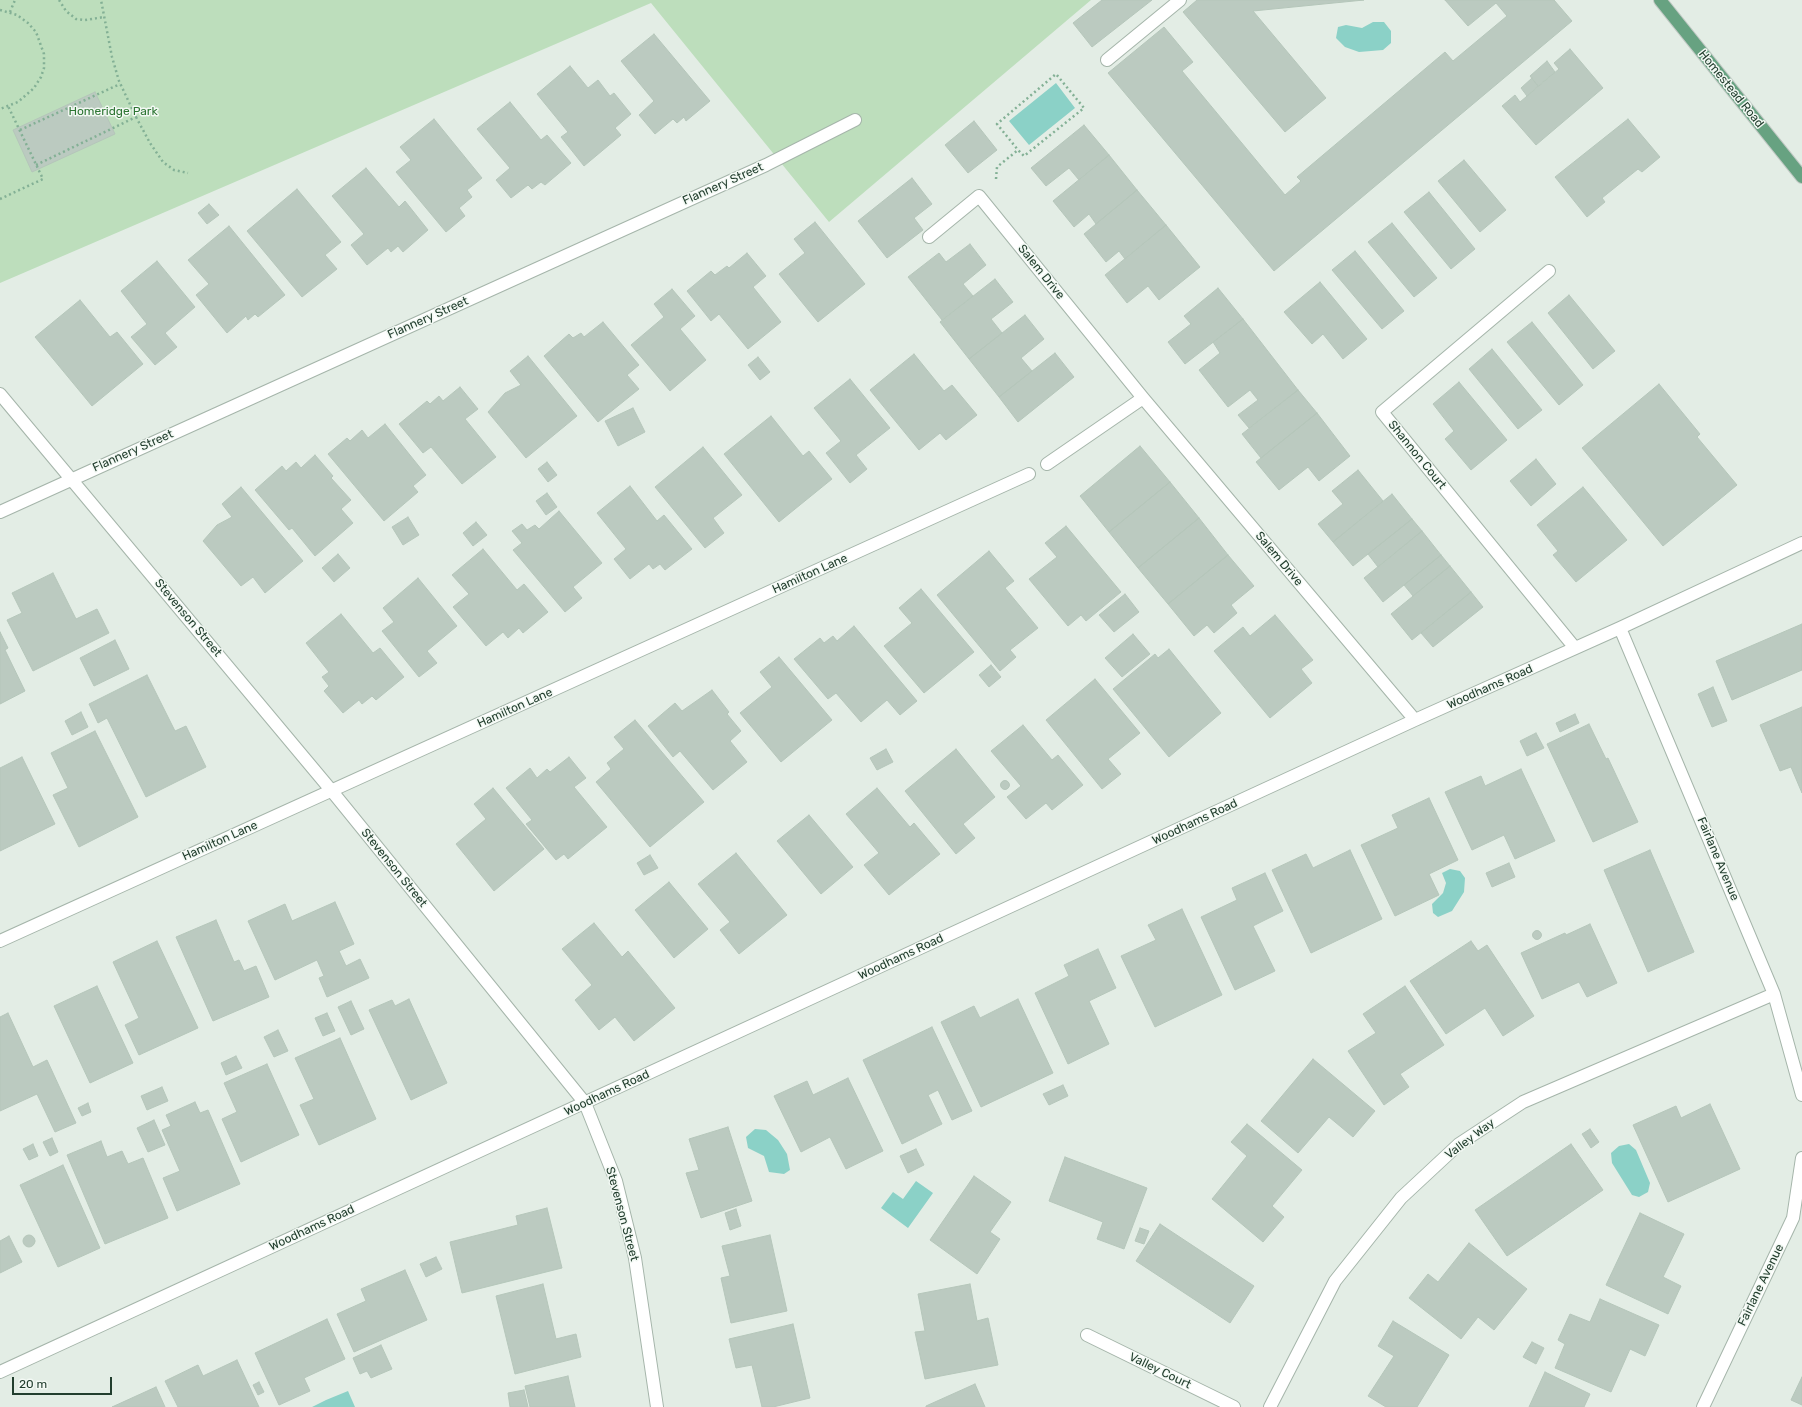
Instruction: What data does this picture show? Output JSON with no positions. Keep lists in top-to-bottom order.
{
  "streets": {
    "main road": ["Homestead Road"],
    "street": [
      "Flannery Street",
      "Salem Drive",
      "Shannon Court",
      "Hamilton Lane",
      "Stevenson Street",
      "Woodhams Road",
      "Fairlane Avenue",
      "Valley Way",
      "Valley Court"
    ]
  },
  "crossings": [
    ["Flannery Street", "Stevenson Street"],
    ["Salem Drive", "Woodhams Road"],
    ["Shannon Court", "Woodhams Road"],
    ["Hamilton Lane", "Stevenson Street"],
    ["Stevenson Street", "Woodhams Road"],
    ["Woodhams Road", "Fairlane Avenue"],
    ["Fairlane Avenue", "Valley Way"]
  ],
  "parks": ["Homeridge Park"],
  "scale_bar": "20 m"
}
